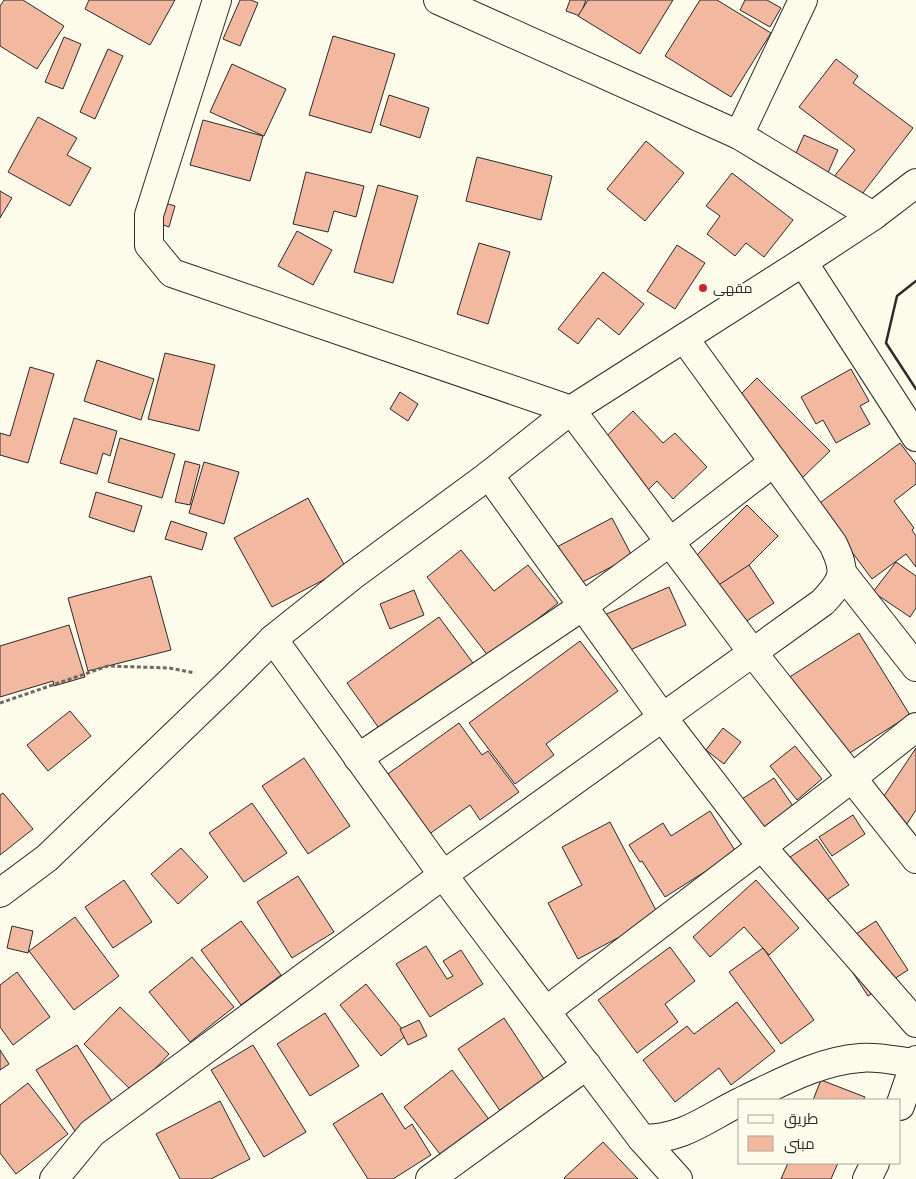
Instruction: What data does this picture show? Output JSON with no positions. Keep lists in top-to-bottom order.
{
  "places": ["مقهى"],
  "legend": ["طريق", "مبنى"]
}
